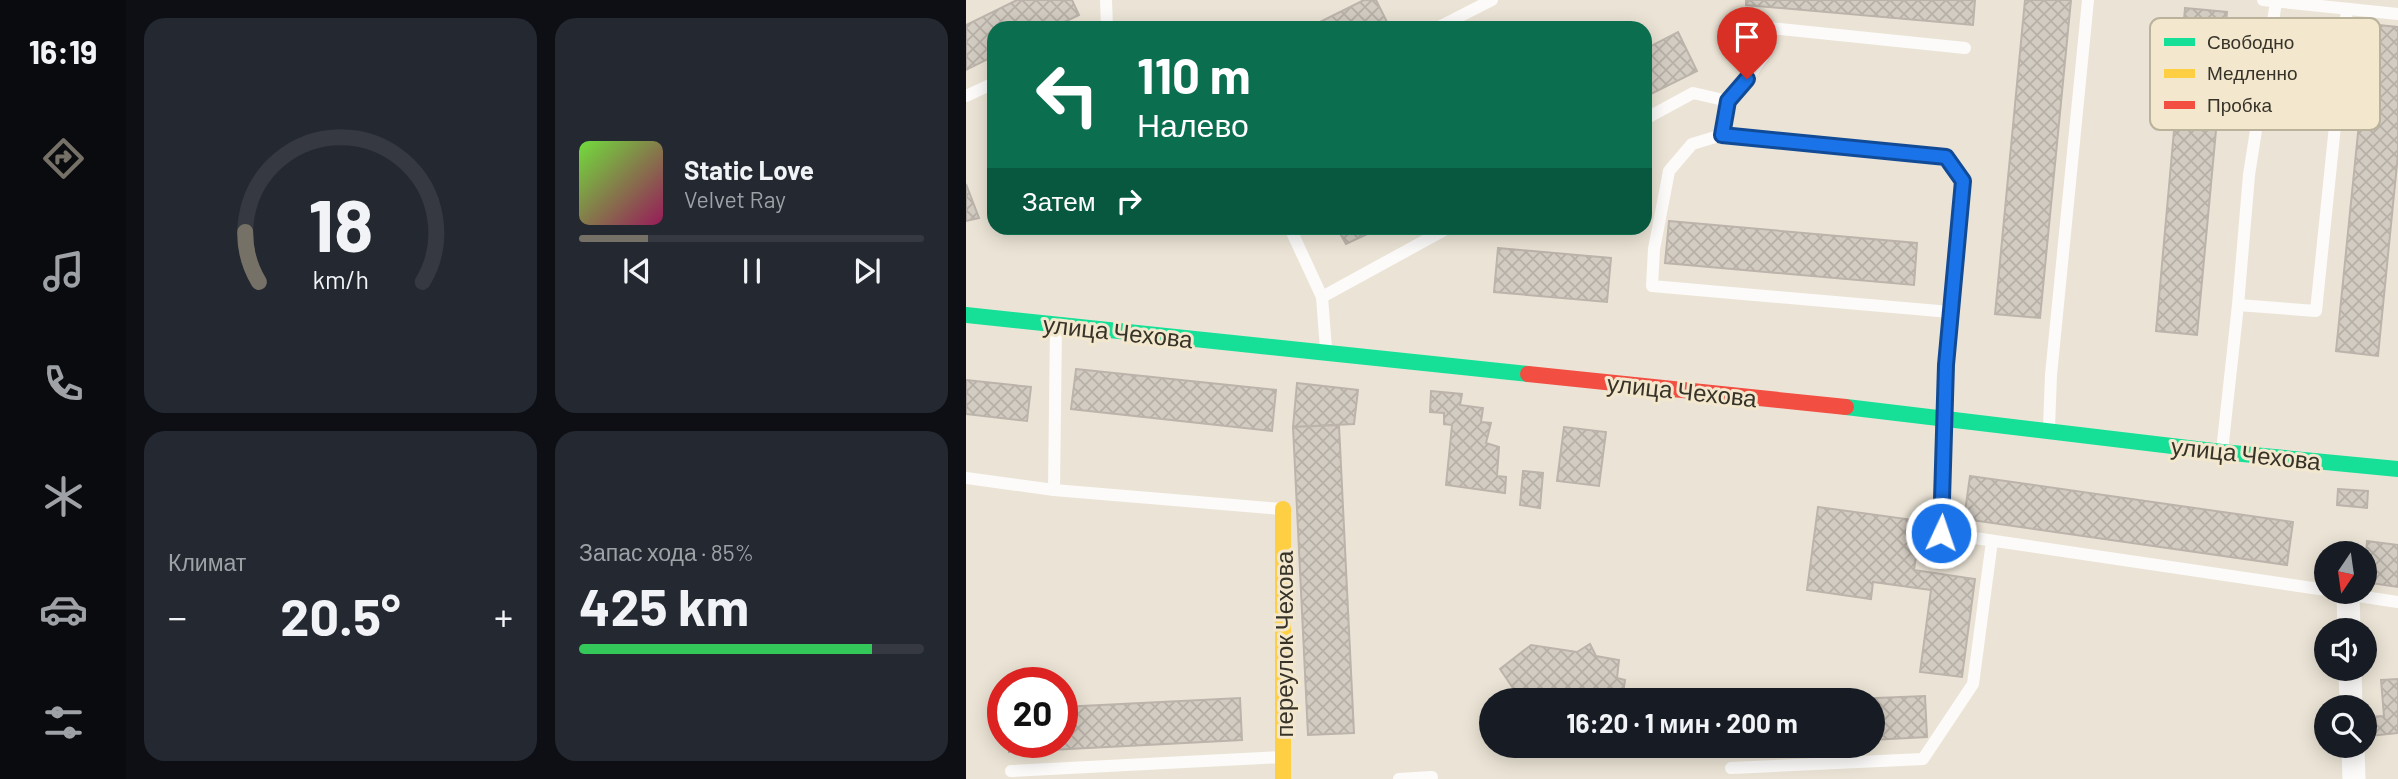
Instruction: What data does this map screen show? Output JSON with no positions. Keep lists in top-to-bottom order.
{
  "streets": {
    "main road": ["улица Чехова", "переулок Чехова"]
  },
  "legend": ["Свободно", "Медленно", "Пробка"],
  "north": "bottom",
  "page": {
    "tabs": "16:19",
    "turn": ["110 m", "Налево"],
    "song": ["Static Love", "Velvet Ray"],
    "then": "Затем",
    "tile": [
      "Климат",
      ["Запас хода · 85%", "425 km"]
    ],
    "heat": ["−", "20.5°", "+"],
    "limit": "20",
    "trip": "16:20 · 1 мин · 200 m",
    "gauge": ["18", "km/h"]
  }
}
